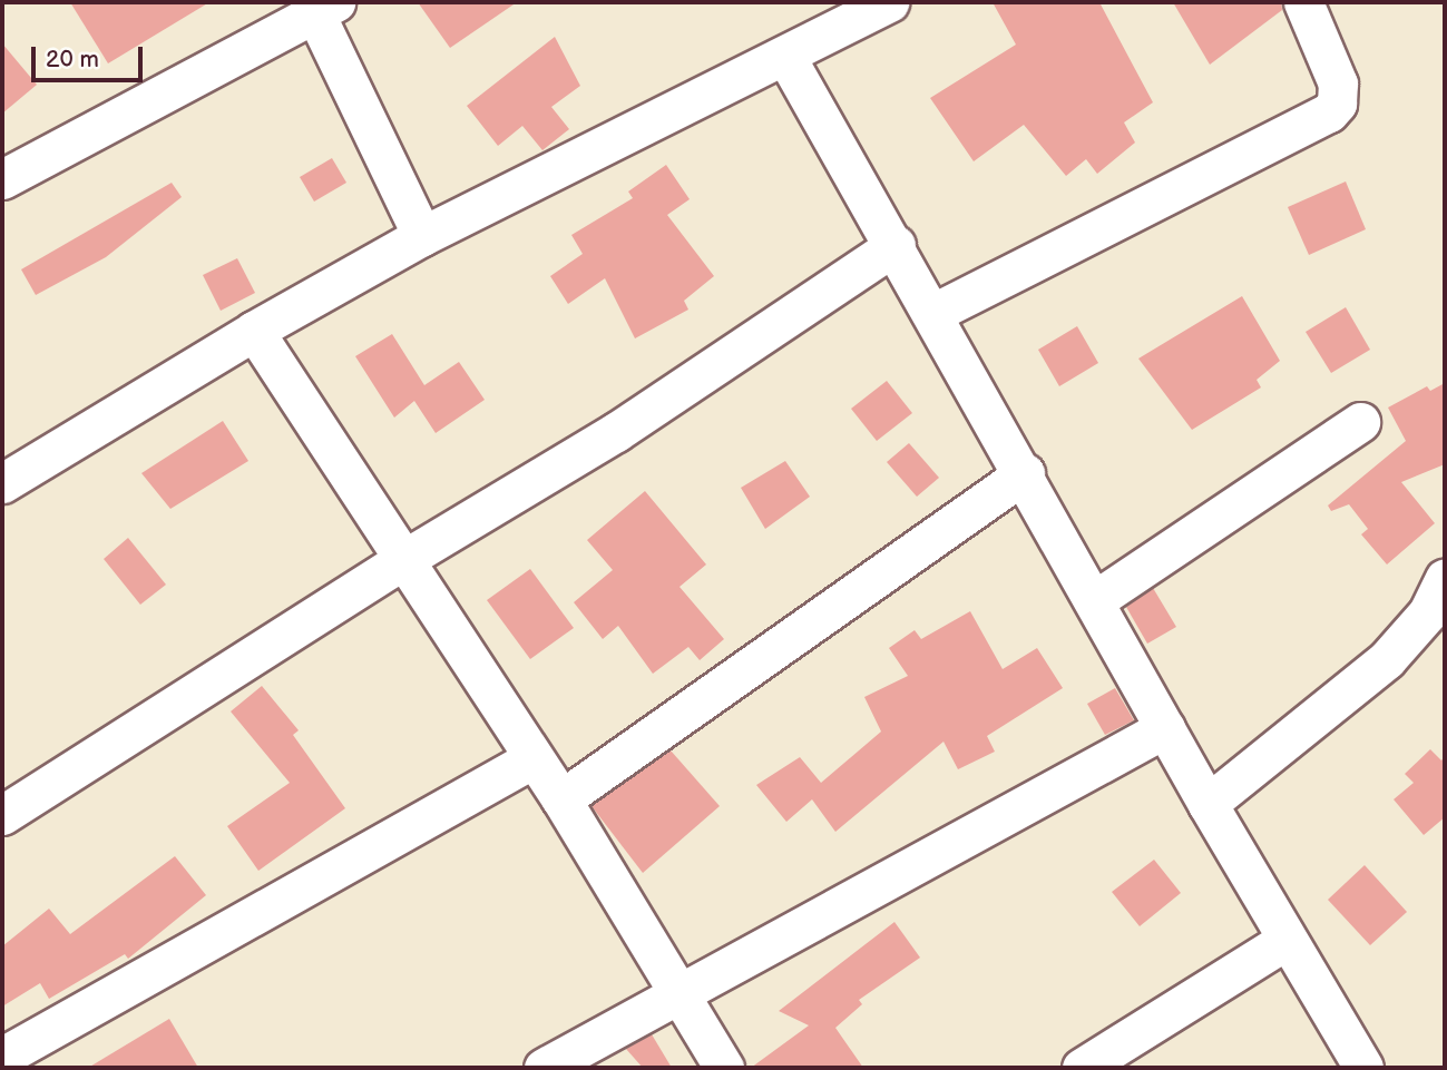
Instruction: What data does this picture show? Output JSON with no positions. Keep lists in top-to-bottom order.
{
  "scale_bar": "20 m"
}
